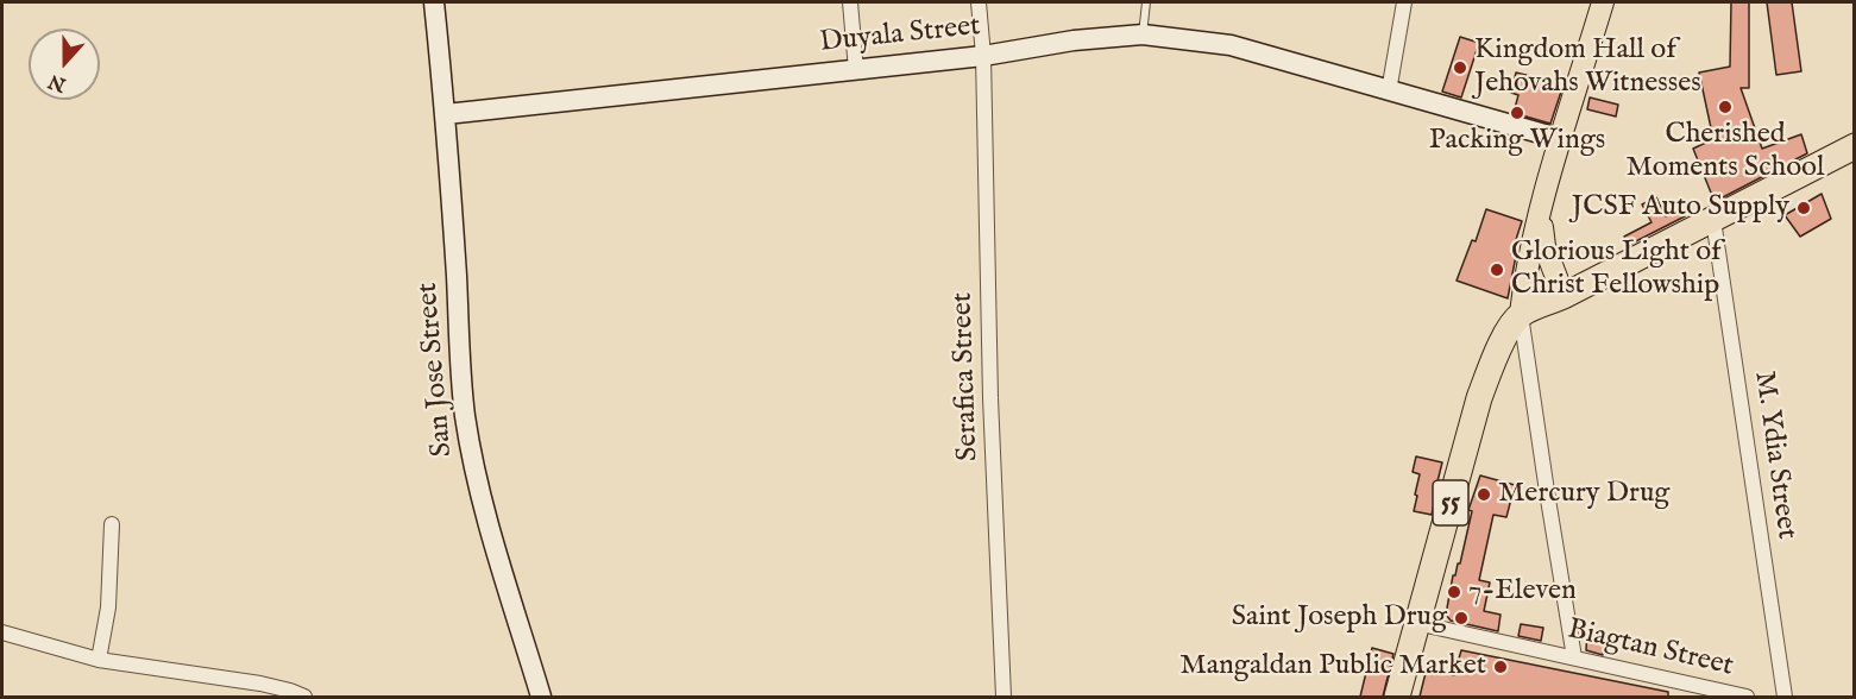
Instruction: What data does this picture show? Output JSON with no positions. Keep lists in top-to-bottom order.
{
  "streets": {
    "highway": ["55"],
    "street": [
      "Duyala Street",
      "San Jose Street",
      "Serafica Street",
      "M. Ydia Street",
      "Biagtan Street"
    ]
  },
  "crossings": [
    ["Duyala Street", "San Jose Street"],
    ["Duyala Street", "Serafica Street"],
    ["55", "Biagtan Street"]
  ],
  "places": [
    "Kingdom Hall of Jehovahs Witnesses",
    "Cherished Moments School",
    "Packing Wings",
    "JCSF Auto Supply",
    "Glorious Light of Christ Fellowship",
    "Mercury Drug",
    "7-Eleven",
    "Saint Joseph Drug",
    "Mangaldan Public Market"
  ],
  "north": "bottom"
}
